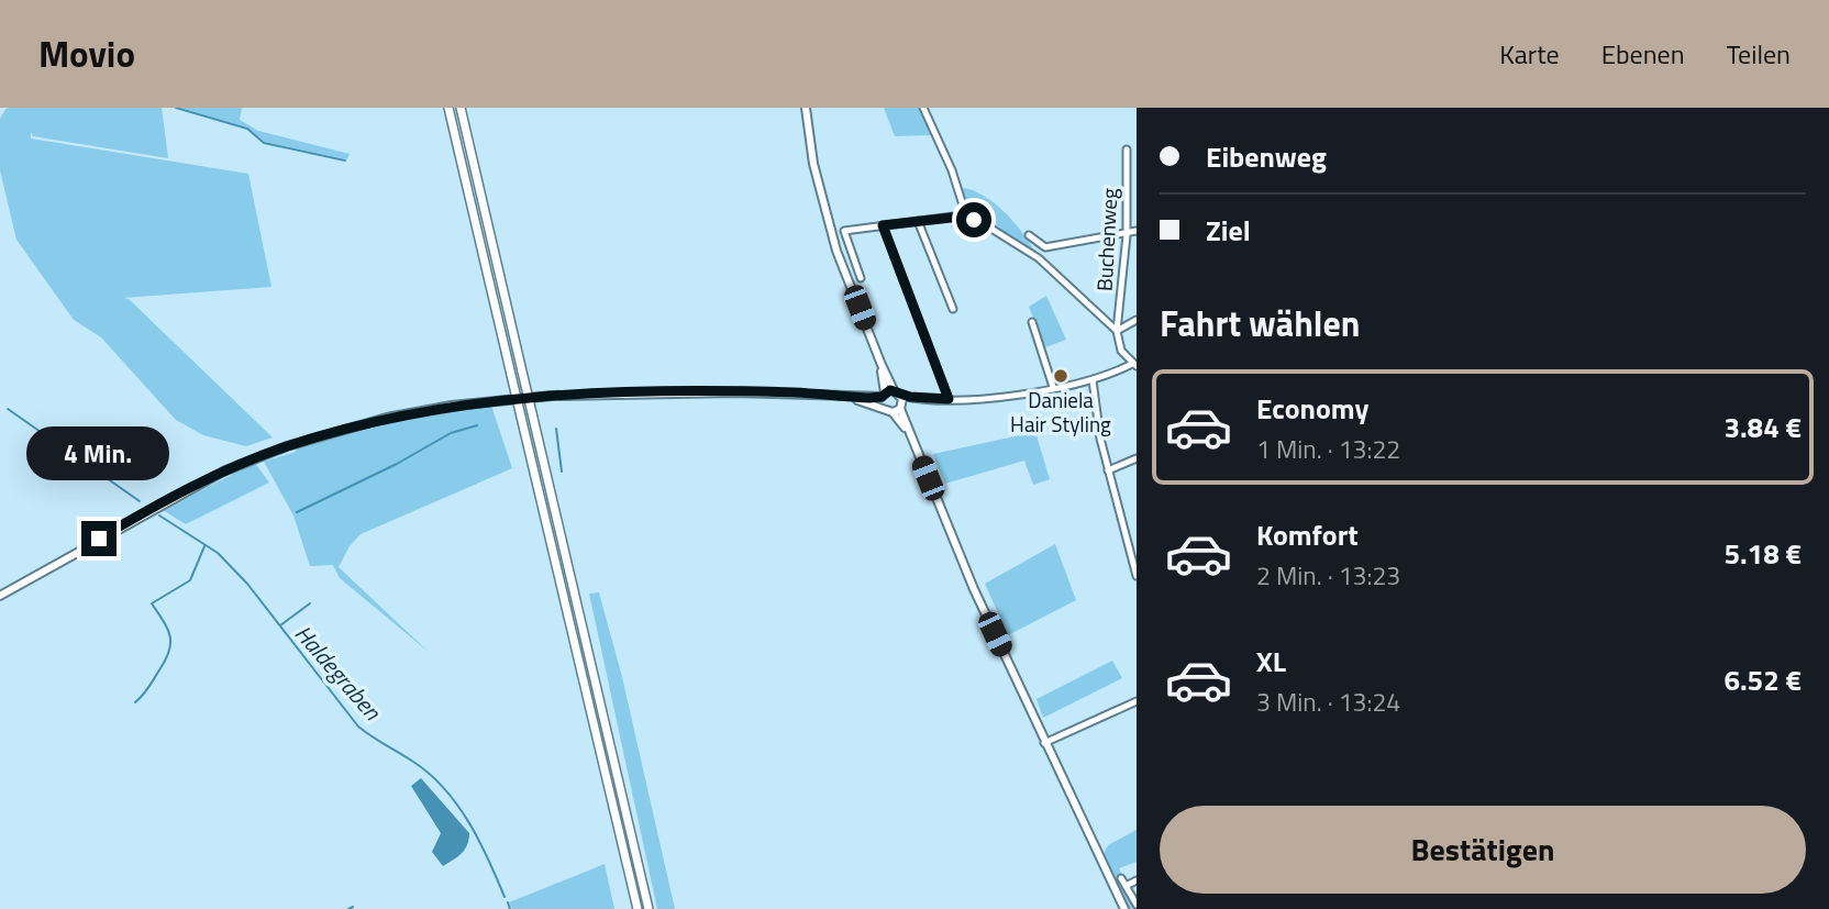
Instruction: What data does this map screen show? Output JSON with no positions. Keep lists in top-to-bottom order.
{
  "streets": {
    "street": ["Buchenweg"]
  },
  "water": ["Haldegraben"],
  "places": ["Daniela Hair Styling"],
  "page": {
    "header": "Movio",
    "nav": ["Karte", "Ebenen", "Teilen"],
    "banner": ["Eibenweg", "Ziel"],
    "heading": "Fahrt wählen",
    "list": [
      {
        "name": "Economy",
        "note": "1 Min. · 13:22",
        "value": "3.84 €"
      },
      {
        "name": "Komfort",
        "note": "2 Min. · 13:23",
        "value": "5.18 €"
      },
      {
        "name": "XL",
        "note": "3 Min. · 13:24",
        "value": "6.52 €"
      }
    ],
    "bubble": "4 Min.",
    "buttons": "Bestätigen"
  }
}
